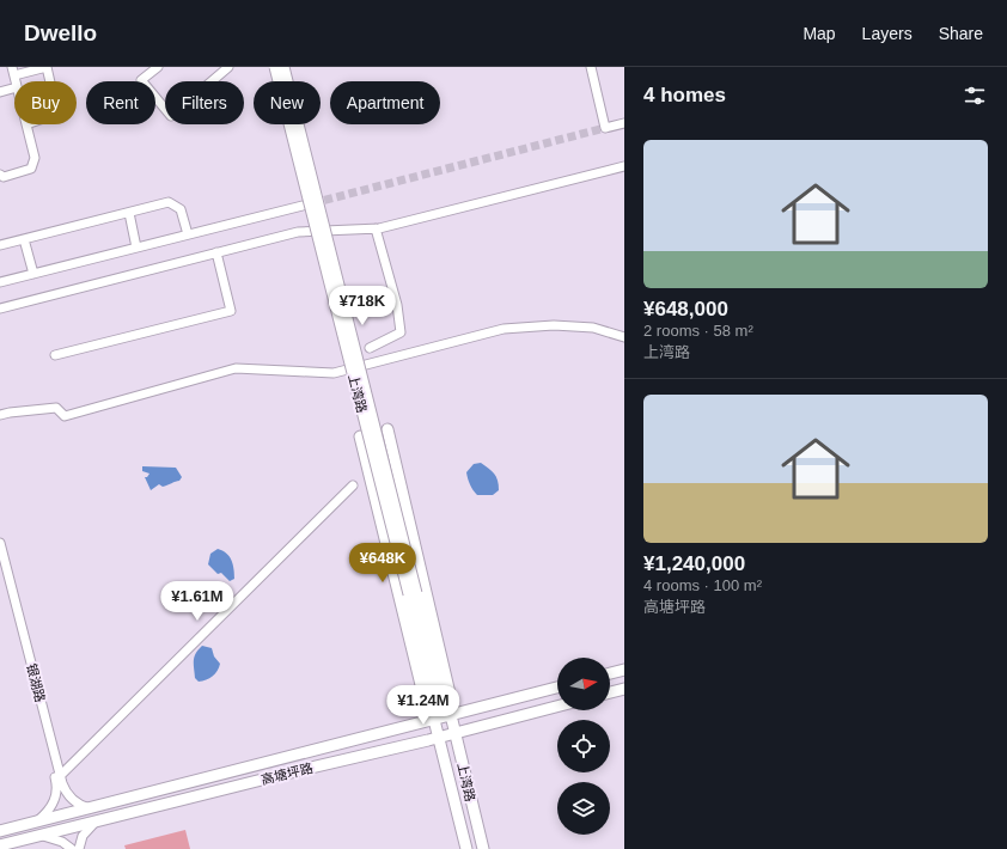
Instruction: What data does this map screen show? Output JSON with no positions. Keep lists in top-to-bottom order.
{
  "streets": {
    "main road": ["上湾路", "高塘坪路"],
    "street": ["银湖路"]
  },
  "crossings": [
    ["上湾路", "高塘坪路"],
    ["银湖路", "高塘坪路"]
  ],
  "north": "right",
  "page": {
    "header": "Dwello",
    "nav": ["Map", "Layers", "Share"],
    "heading": "4 homes",
    "chip": [
      "Buy",
      "Rent",
      "Filters",
      "New",
      "Apartment"
    ],
    "list": [
      {
        "name": "¥648,000",
        "note": "2 rooms · 58 m² · 上湾路"
      },
      {
        "name": "¥1,240,000",
        "note": "4 rooms · 100 m² · 高塘坪路"
      }
    ],
    "price": [
      "¥718K",
      "¥648K",
      "¥1.61M",
      "¥1.24M"
    ]
  }
}
